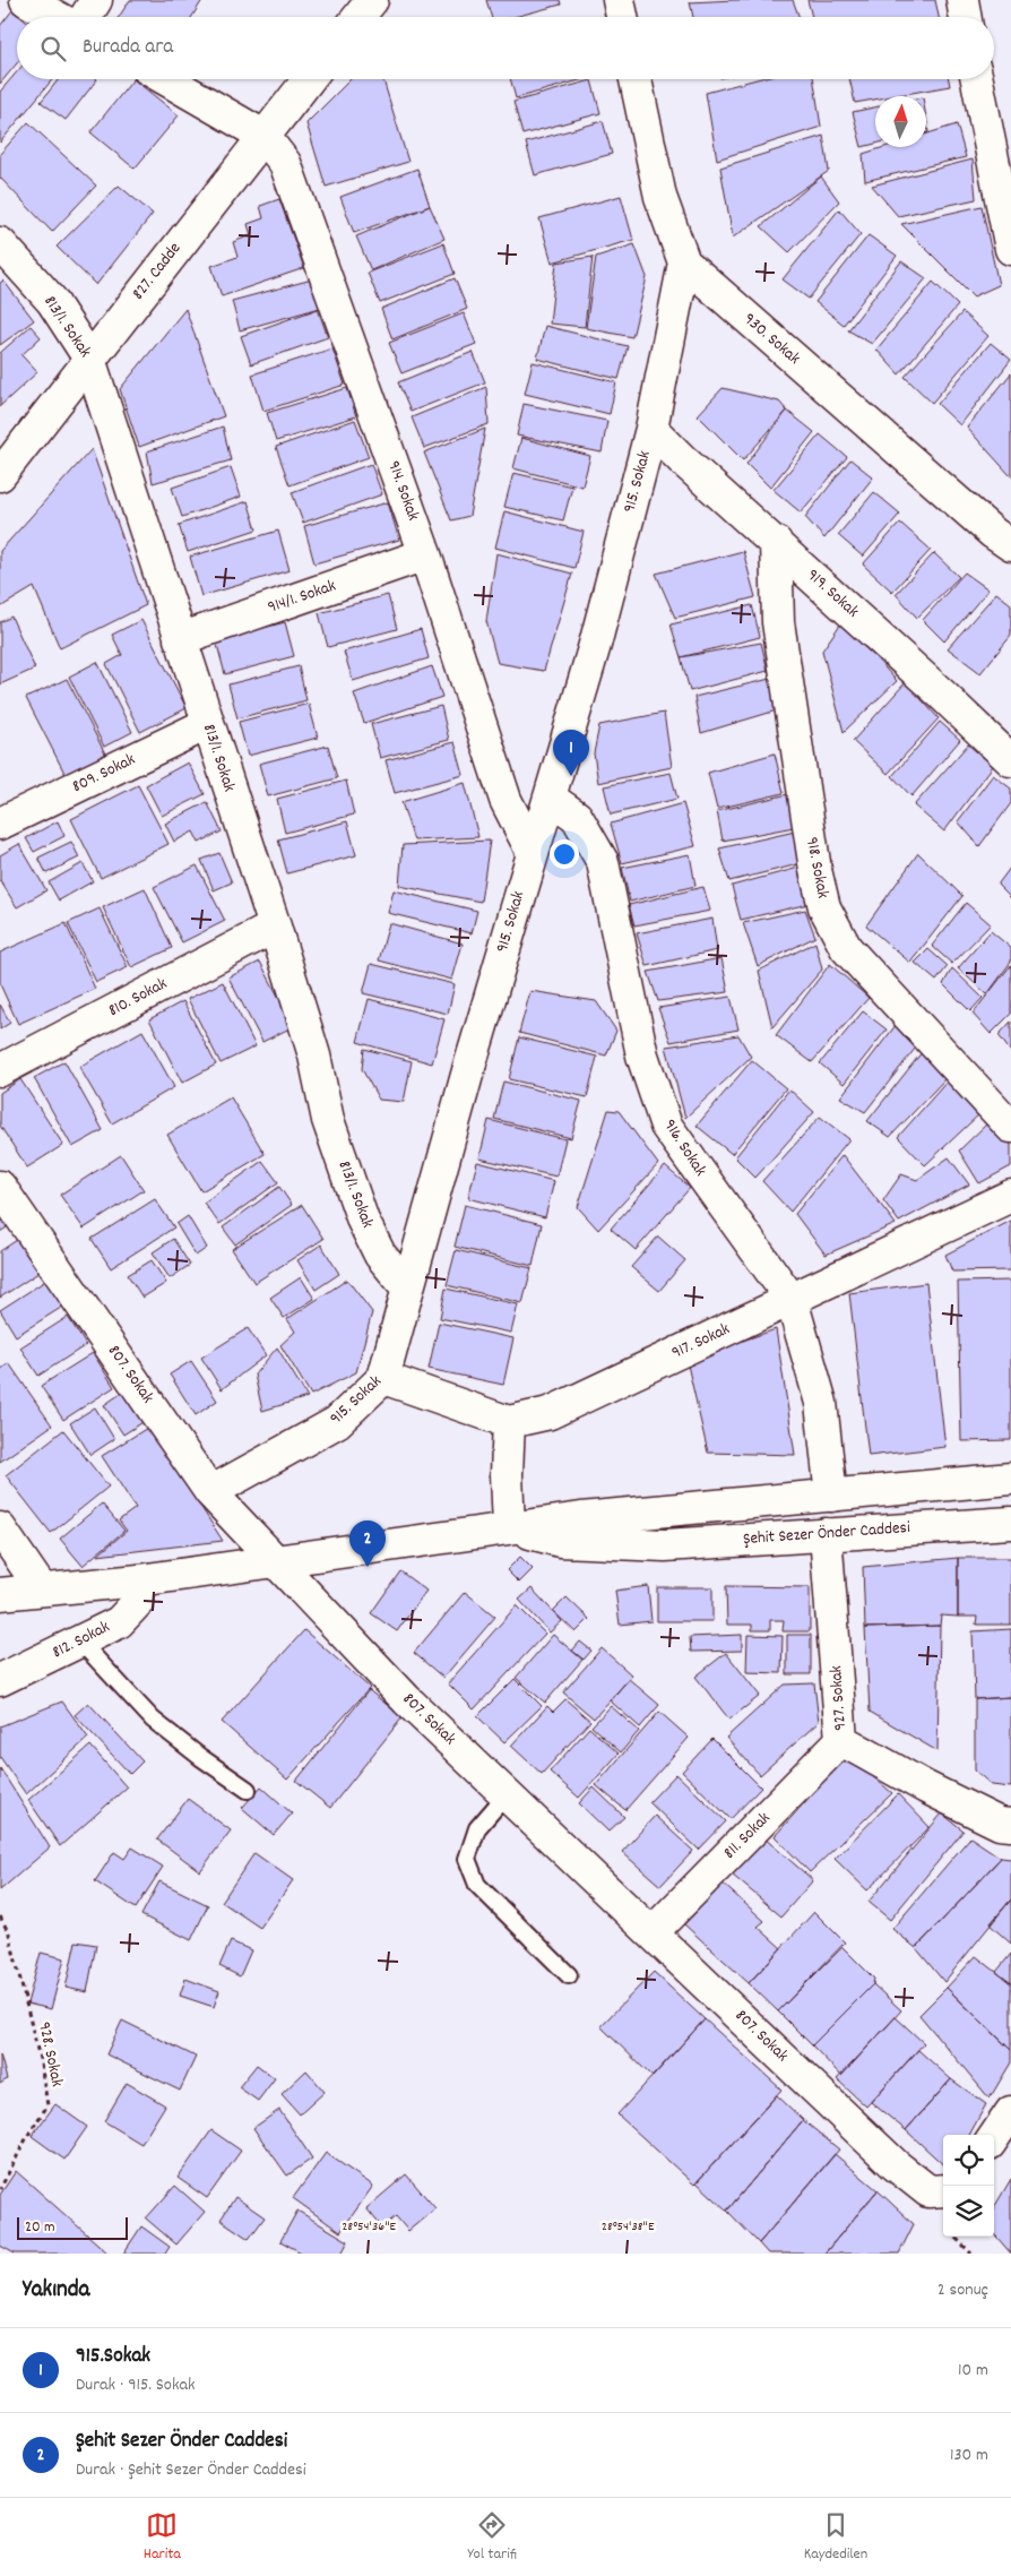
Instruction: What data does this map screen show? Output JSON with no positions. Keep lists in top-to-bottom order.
{
  "streets": {
    "street": [
      "827. Cadde",
      "813/1. Sokak",
      "930. Sokak",
      "915. Sokak",
      "914. Sokak",
      "919. Sokak",
      "914/1. Sokak",
      "809. Sokak",
      "918. Sokak",
      "810. Sokak",
      "916. Sokak",
      "917. Sokak",
      "807. Sokak",
      "Şehit Sezer Önder Caddesi",
      "812. Sokak",
      "927. Sokak",
      "811. Sokak"
    ],
    "path": ["928. Sokak"]
  },
  "crossings": [
    ["827. Cadde", "813/1. Sokak"],
    ["827. Cadde", "914. Sokak"],
    ["813/1. Sokak", "915. Sokak"],
    ["813/1. Sokak", "914/1. Sokak"],
    ["813/1. Sokak", "809. Sokak"],
    ["813/1. Sokak", "810. Sokak"],
    ["930. Sokak", "915. Sokak"],
    ["915. Sokak", "914. Sokak"],
    ["915. Sokak", "919. Sokak"],
    ["915. Sokak", "916. Sokak"],
    ["915. Sokak", "807. Sokak"],
    ["914. Sokak", "914/1. Sokak"],
    ["919. Sokak", "918. Sokak"],
    ["916. Sokak", "917. Sokak"],
    ["916. Sokak", "Şehit Sezer Önder Caddesi"],
    ["807. Sokak", "Şehit Sezer Önder Caddesi"],
    ["807. Sokak", "811. Sokak"],
    ["Şehit Sezer Önder Caddesi", "812. Sokak"],
    ["Şehit Sezer Önder Caddesi", "927. Sokak"],
    ["927. Sokak", "811. Sokak"]
  ],
  "scale_bar": "20 m",
  "north": "top",
  "page": {
    "search": "Burada ara",
    "pins": ["1", "2"],
    "scale": "20 m",
    "heading": ["Yakında", "2 sonuç"],
    "list": [
      {
        "mark": "1",
        "name": "915.Sokak",
        "note": "Durak · 915. Sokak",
        "value": "10 m"
      },
      {
        "mark": "2",
        "name": "Şehit Sezer Önder Caddesi",
        "note": "Durak · Şehit Sezer Önder Caddesi",
        "value": "130 m"
      }
    ],
    "nav": ["Harita", "Yol tarifi", "Kaydedilen"]
  },
  "coordinates": ["28°54'36\"E", "28°54'38\"E"]
}
